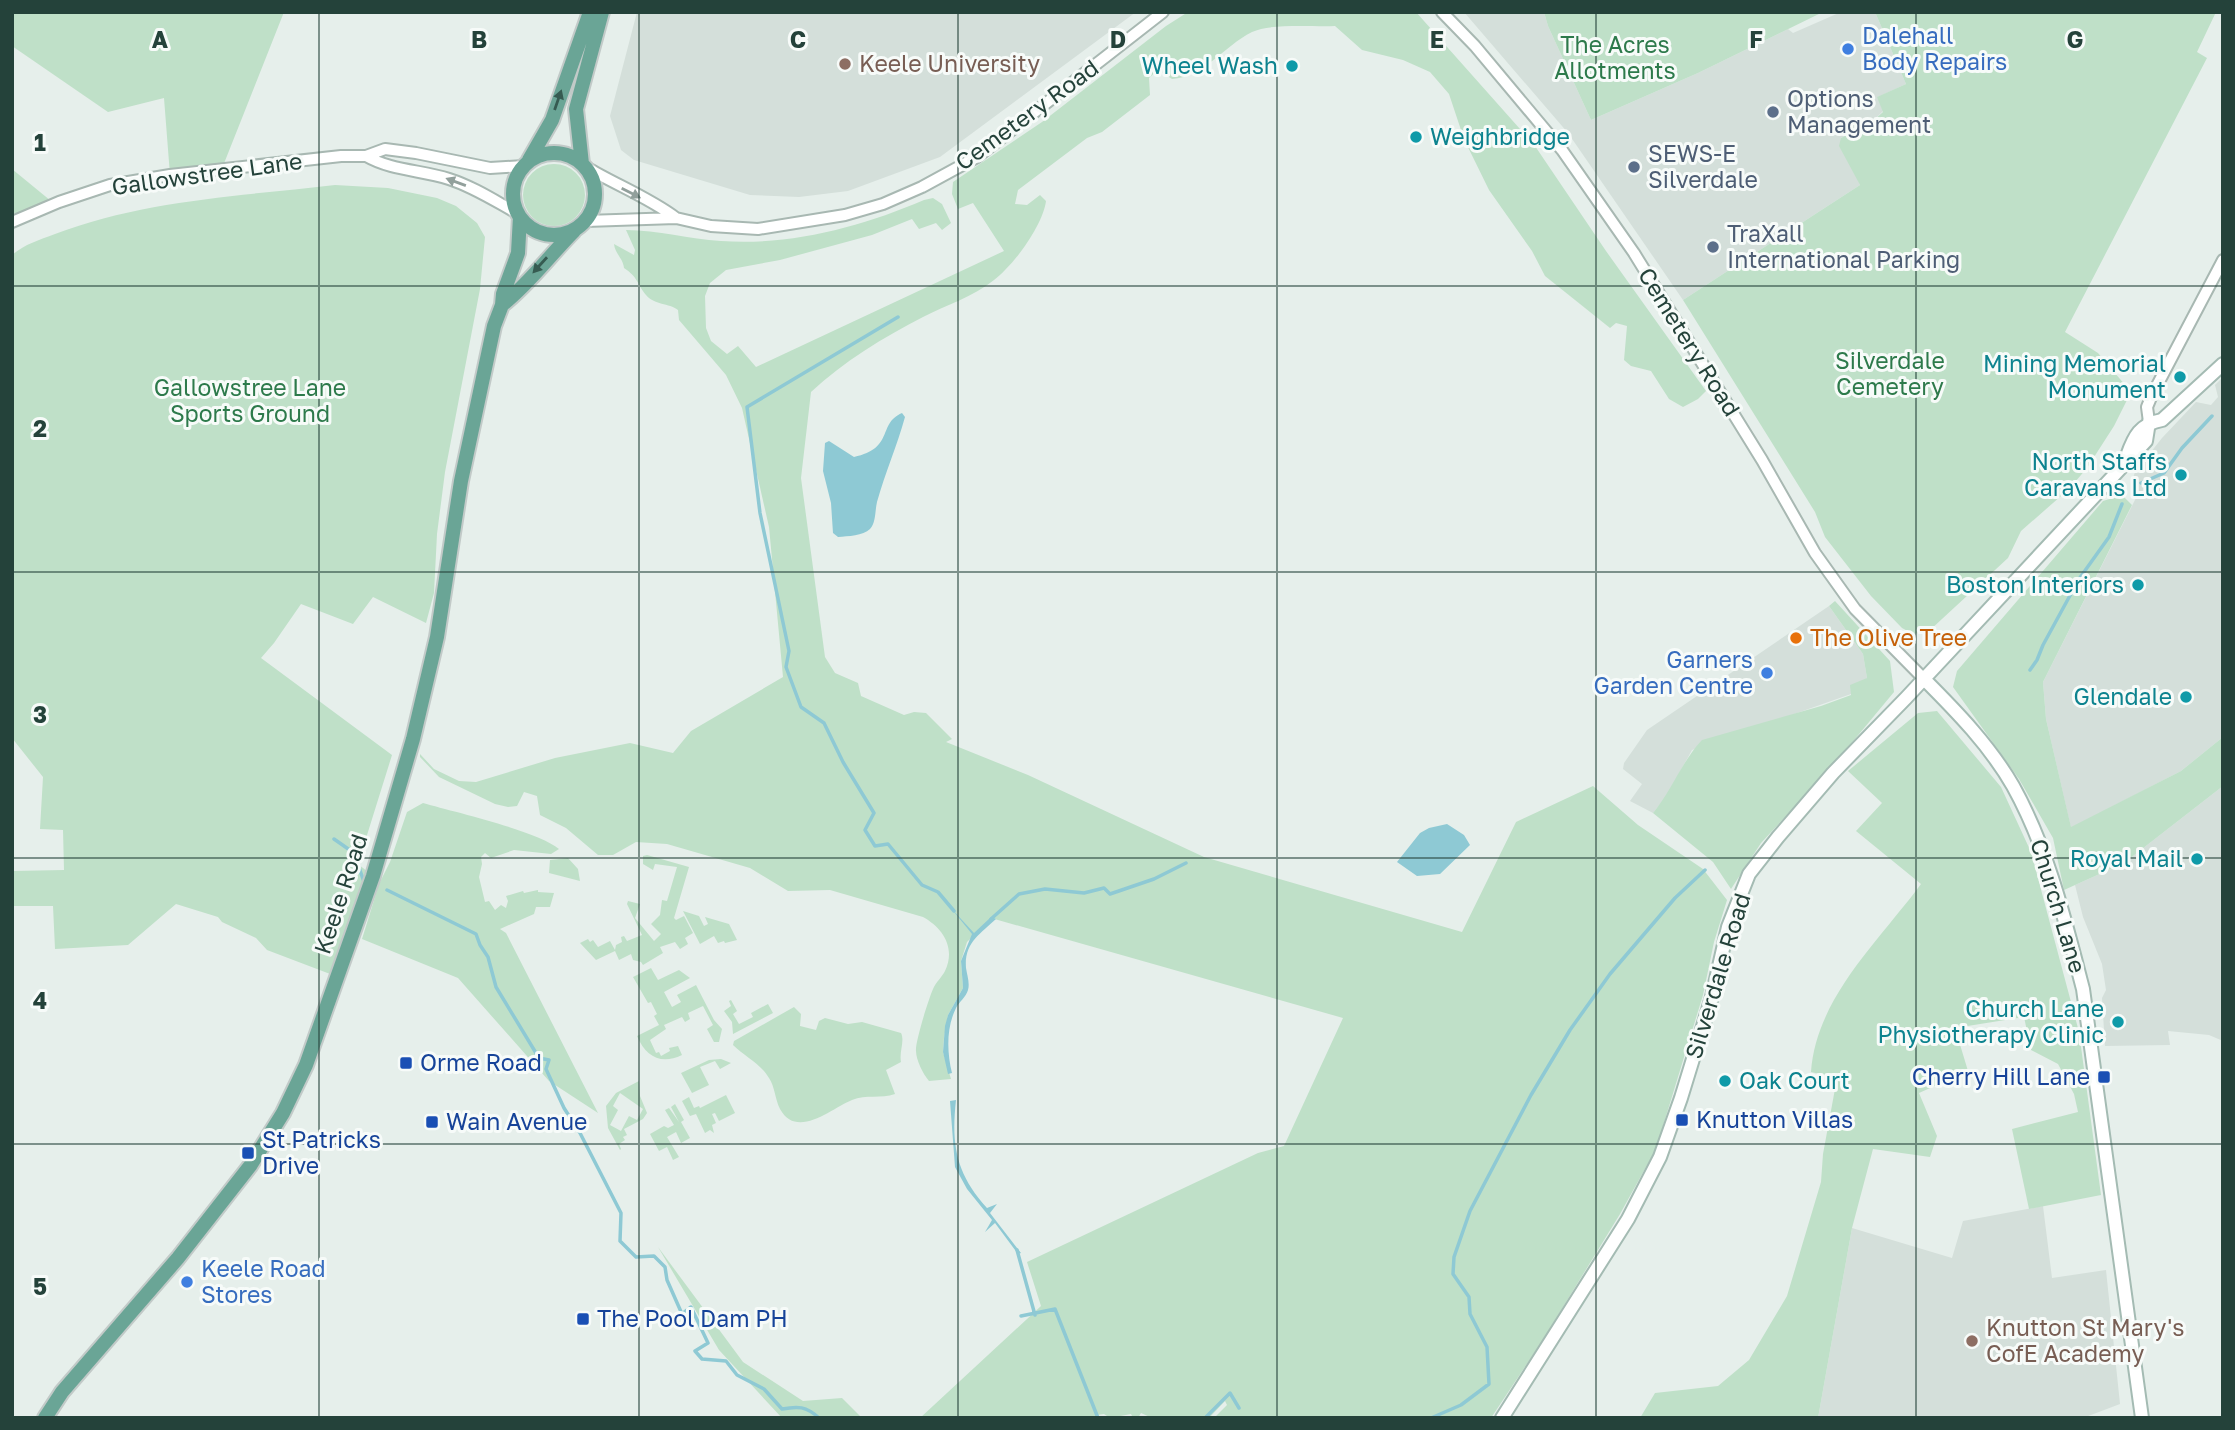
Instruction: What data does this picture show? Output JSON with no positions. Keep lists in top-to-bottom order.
{
  "streets": {
    "main road": ["Keele Road", "Church Lane", "Silverdale Road"],
    "street": ["Cemetery Road", "Gallowstree Lane"]
  },
  "crossings": [
    ["Cemetery Road", "Gallowstree Lane"],
    ["Cemetery Road", "Keele Road"],
    ["Cemetery Road", "Church Lane"],
    ["Cemetery Road", "Silverdale Road"],
    ["Gallowstree Lane", "Keele Road"],
    ["Church Lane", "Silverdale Road"]
  ],
  "parks": ["The Acres Allotments", "Silverdale Cemetery", "Gallowstree Lane Sports Ground"],
  "places": {
    "other": [
      "Dalehall Body Repairs",
      "Keele University",
      "Wheel Wash",
      "Options Management",
      "Weighbridge",
      "SEWS-E Silverdale",
      "TraXall International Parking",
      "Mining Memorial Monument",
      "North Staffs Caravans Ltd",
      "Boston Interiors",
      "The Olive Tree",
      "Garners Garden Centre",
      "Glendale",
      "Royal Mail",
      "Church Lane Physiotherapy Clinic",
      "Oak Court",
      "Keele Road Stores",
      "Knutton St Mary's CofE Academy"
    ],
    "transit": [
      "Orme Road",
      "Cherry Hill Lane",
      "Knutton Villas",
      "Wain Avenue",
      "St Patricks Drive",
      "The Pool Dam PH"
    ]
  },
  "grid": {
    "columns": [
      "A",
      "B",
      "C",
      "D",
      "E",
      "F",
      "G"
    ],
    "rows": [
      "1",
      "2",
      "3",
      "4",
      "5"
    ]
  }
}
